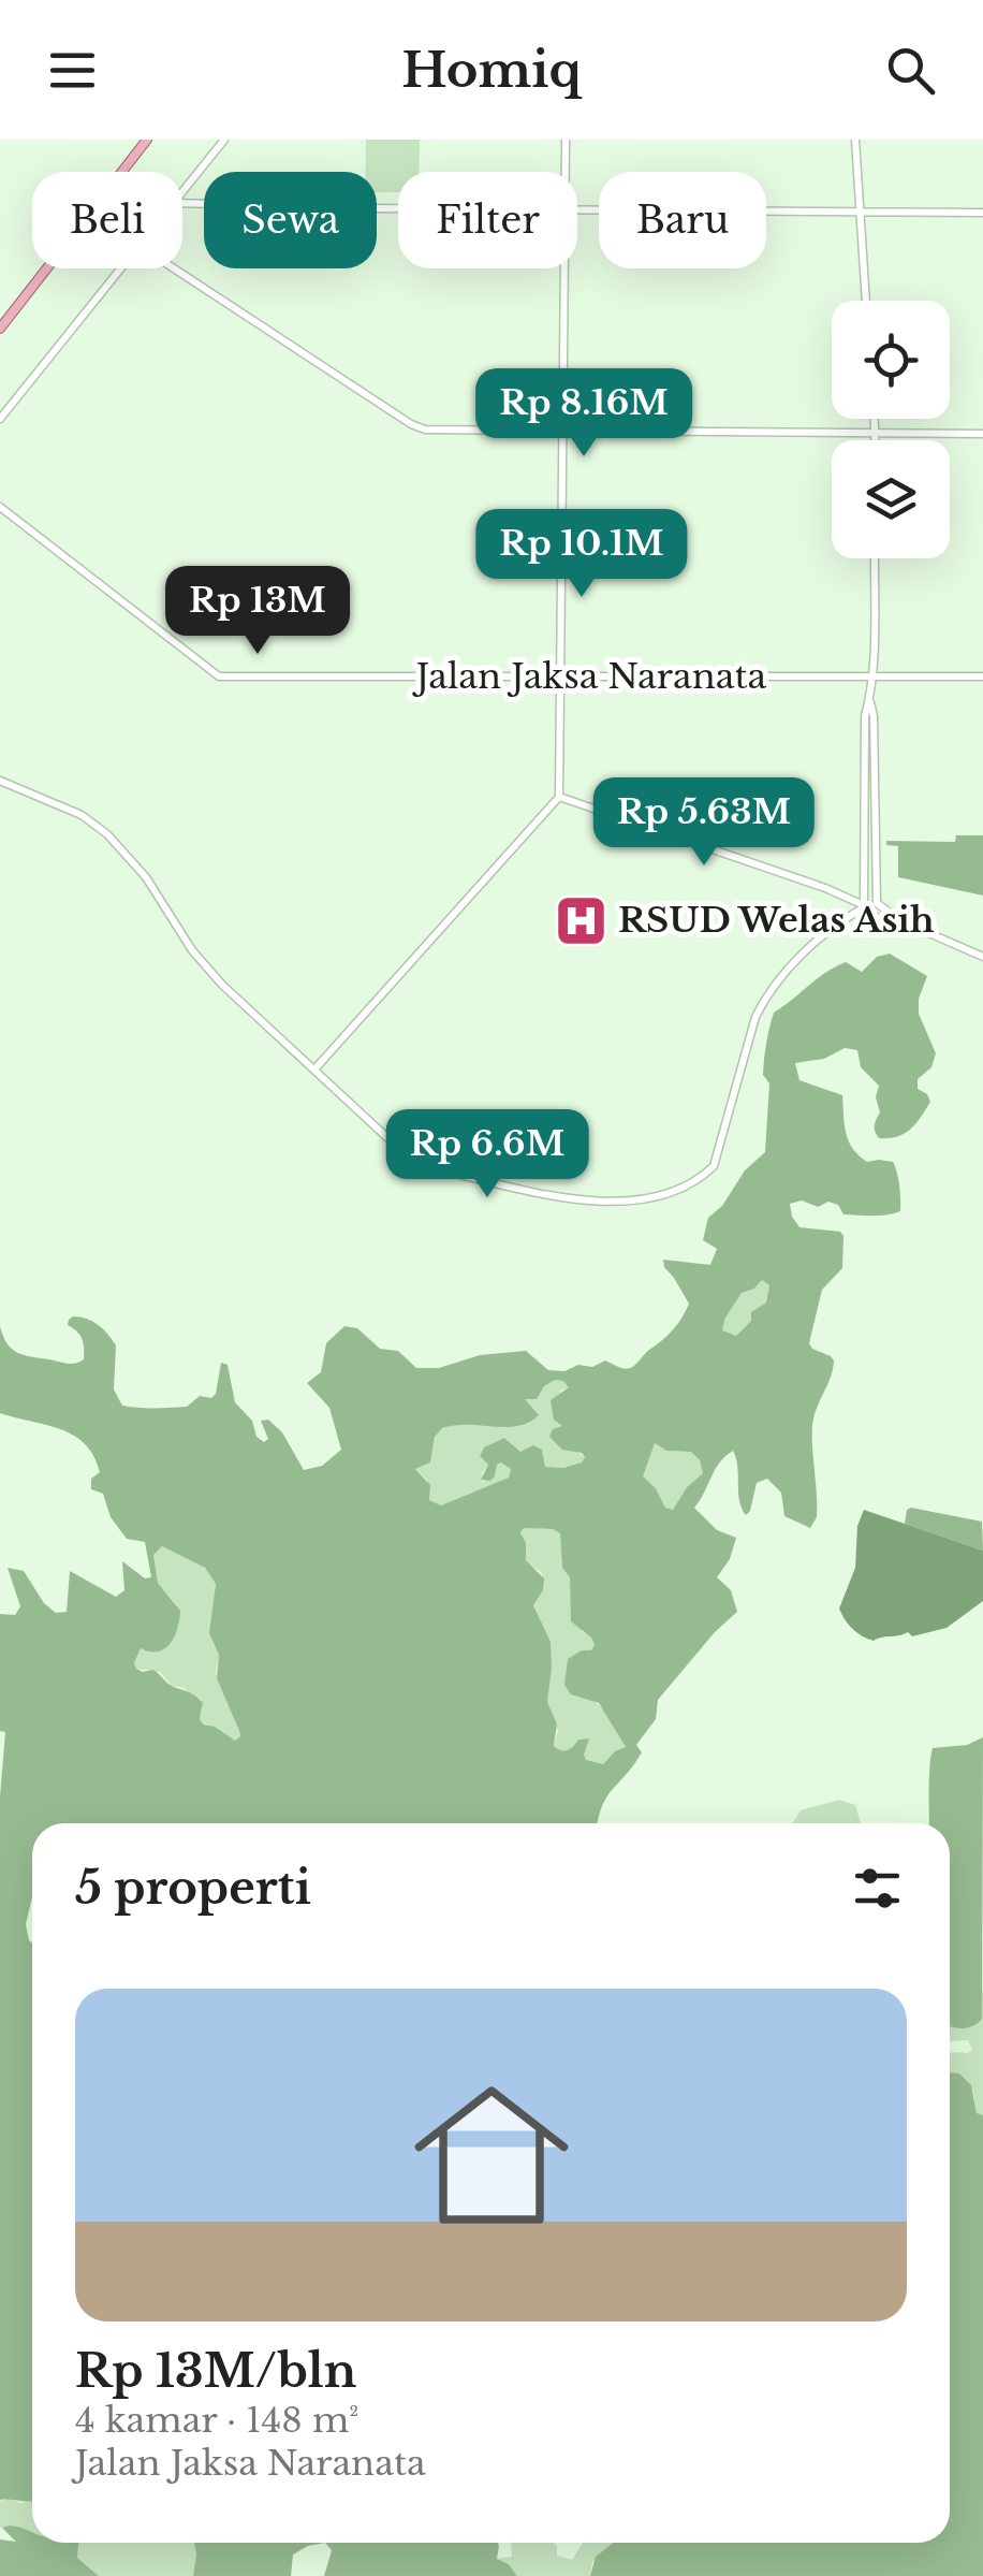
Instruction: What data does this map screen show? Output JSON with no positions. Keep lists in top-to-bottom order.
{
  "streets": {
    "main road": ["Jalan Jaksa Naranata"]
  },
  "places": {
    "hospital": ["RSUD Welas Asih"]
  },
  "page": {
    "header": "Homiq",
    "chip": [
      "Beli",
      "Sewa",
      "Filter",
      "Baru"
    ],
    "price": [
      "Rp 8.16M",
      "Rp 10.1M",
      "Rp 13M",
      "Rp 5.63M",
      "Rp 6.6M"
    ],
    "heading": "5 properti",
    "list": [
      {
        "name": "Rp 13M/bln",
        "note": "4 kamar · 148 m² · Jalan Jaksa Naranata"
      }
    ]
  }
}
